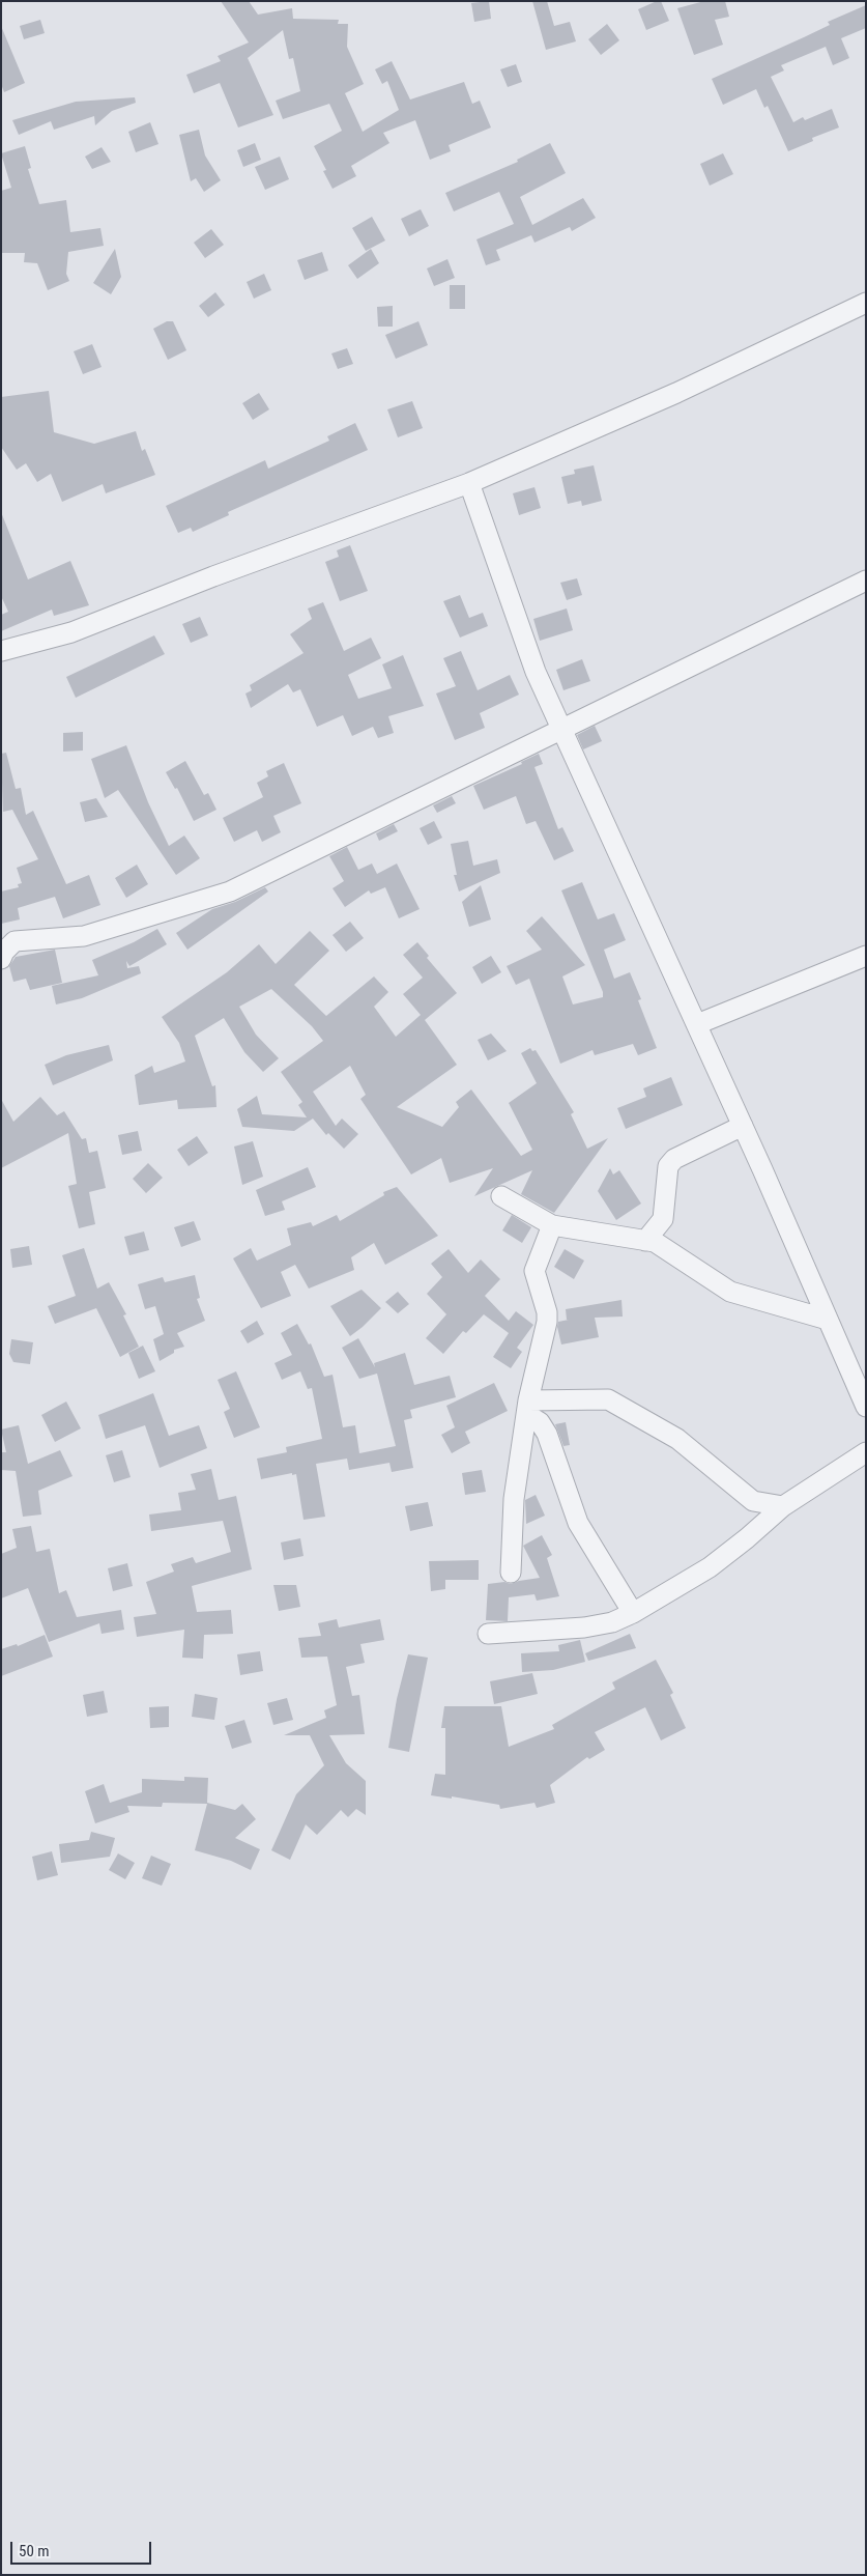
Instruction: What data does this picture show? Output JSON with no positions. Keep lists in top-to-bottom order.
{
  "scale_bar": "50 m"
}
